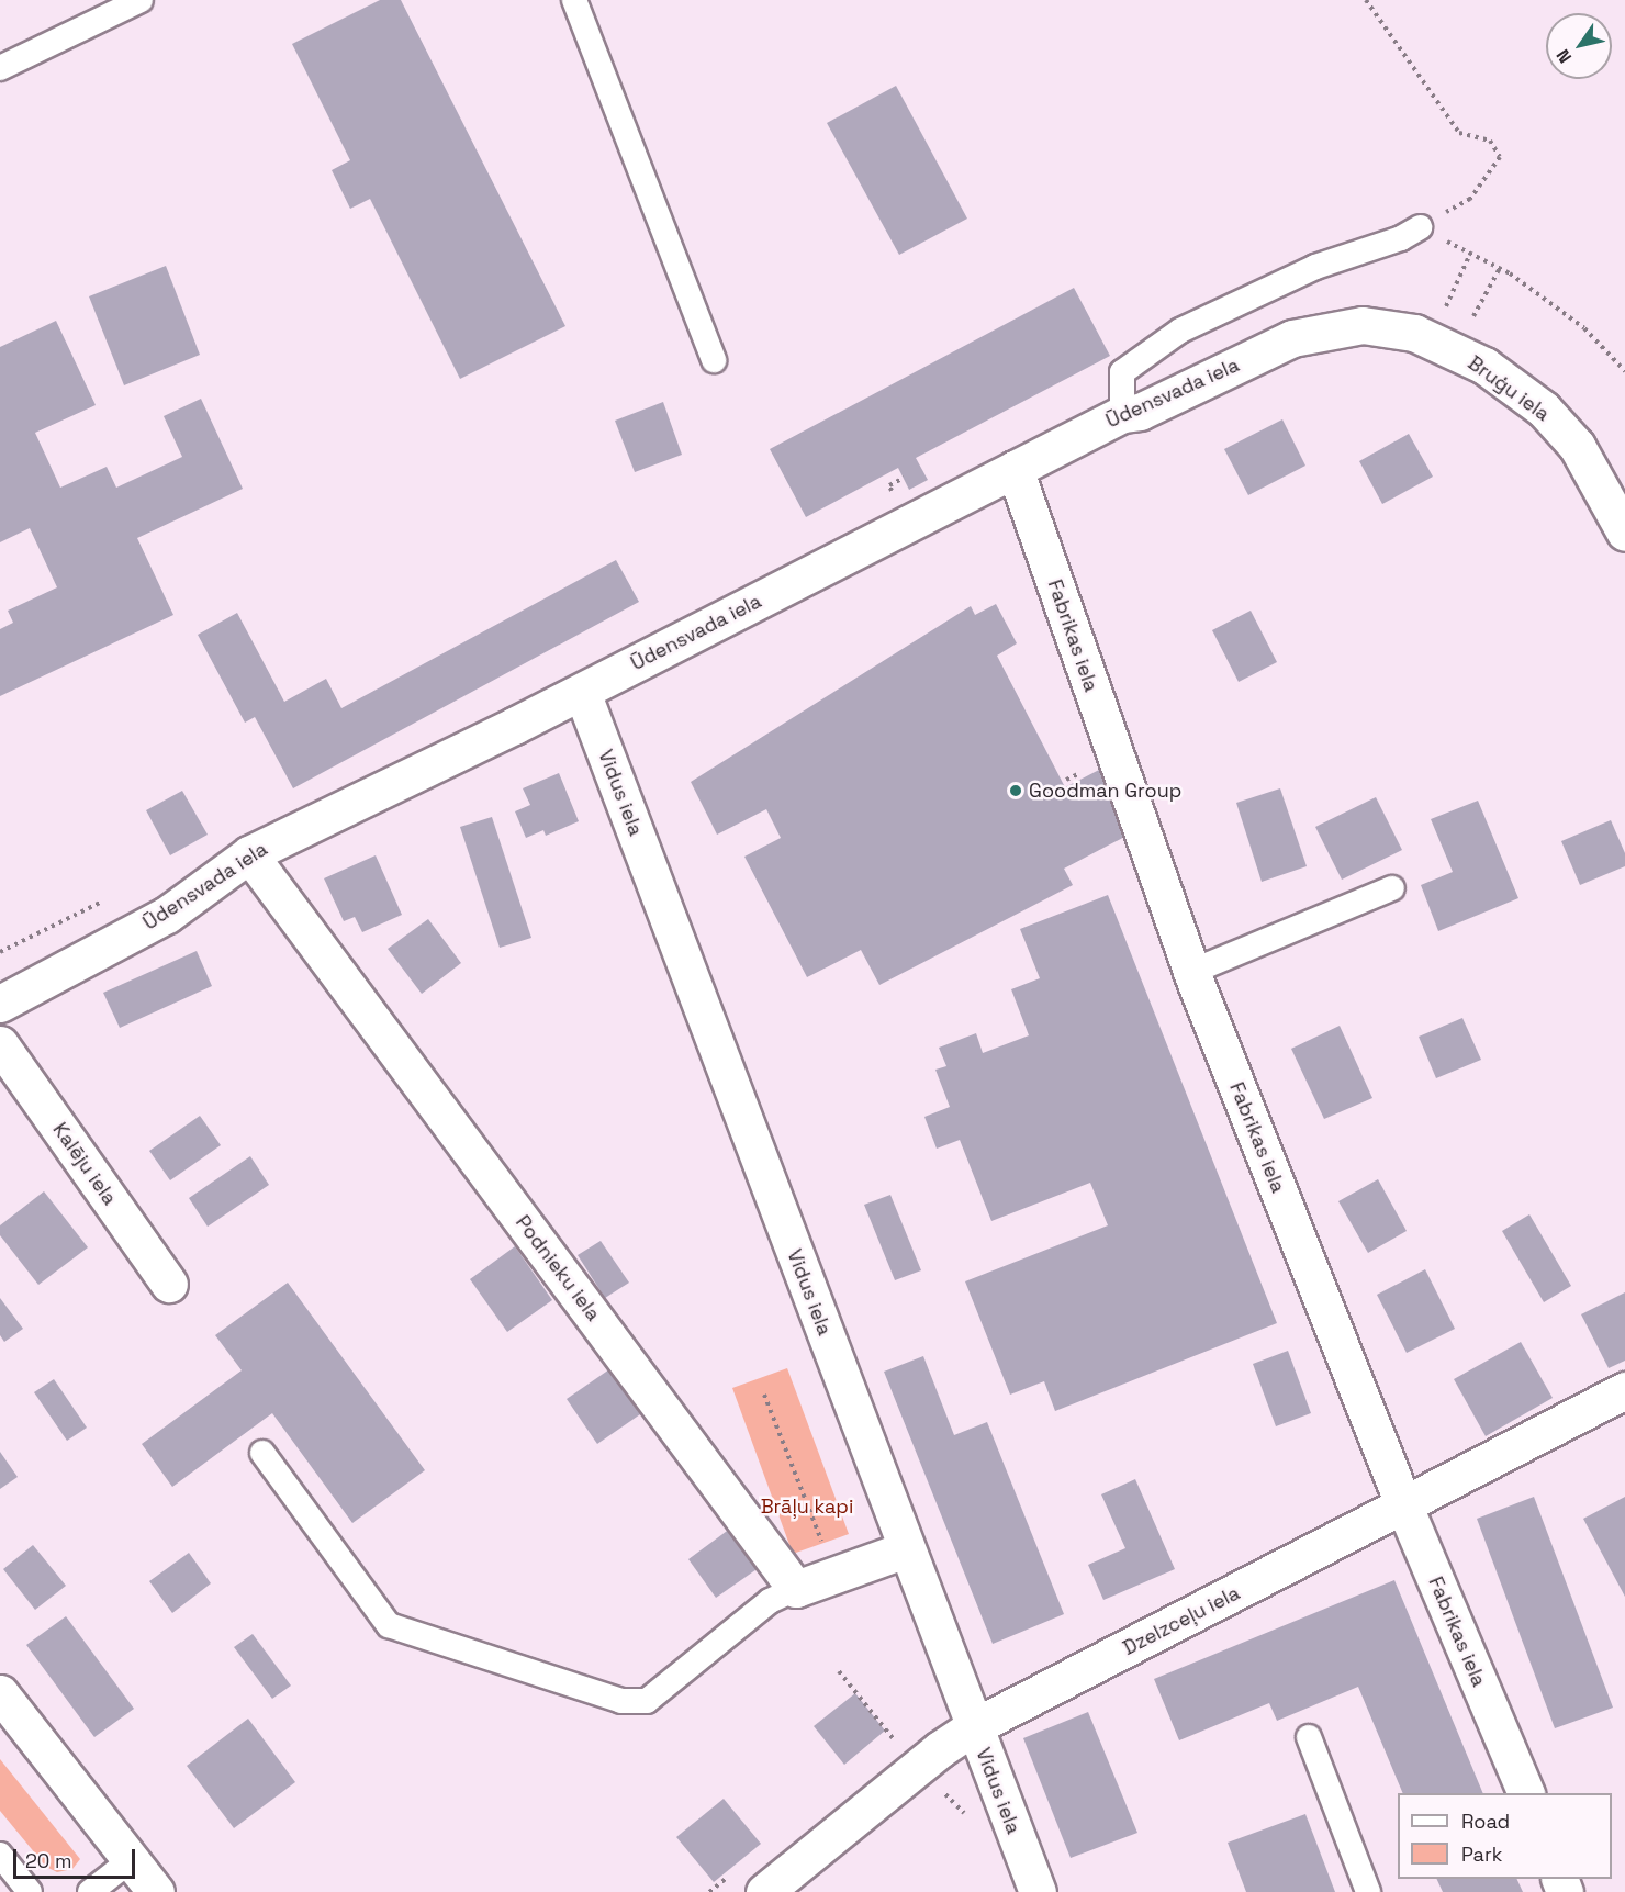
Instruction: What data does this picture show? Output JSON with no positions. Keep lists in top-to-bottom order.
{
  "streets": {
    "street": [
      "Bruģu iela",
      "Ūdensvada iela",
      "Fabrikas iela",
      "Vidus iela",
      "Kalēju iela",
      "Podnieku iela",
      "Dzelzceļu iela"
    ]
  },
  "crossings": [
    ["Bruģu iela", "Ūdensvada iela"],
    ["Ūdensvada iela", "Fabrikas iela"],
    ["Ūdensvada iela", "Vidus iela"],
    ["Ūdensvada iela", "Podnieku iela"],
    ["Fabrikas iela", "Dzelzceļu iela"],
    ["Vidus iela", "Dzelzceļu iela"]
  ],
  "parks": ["Brāļu kapi"],
  "places": ["Goodman Group"],
  "legend": ["Road", "Park"],
  "scale_bar": "20 m",
  "north": "bottom left"
}
